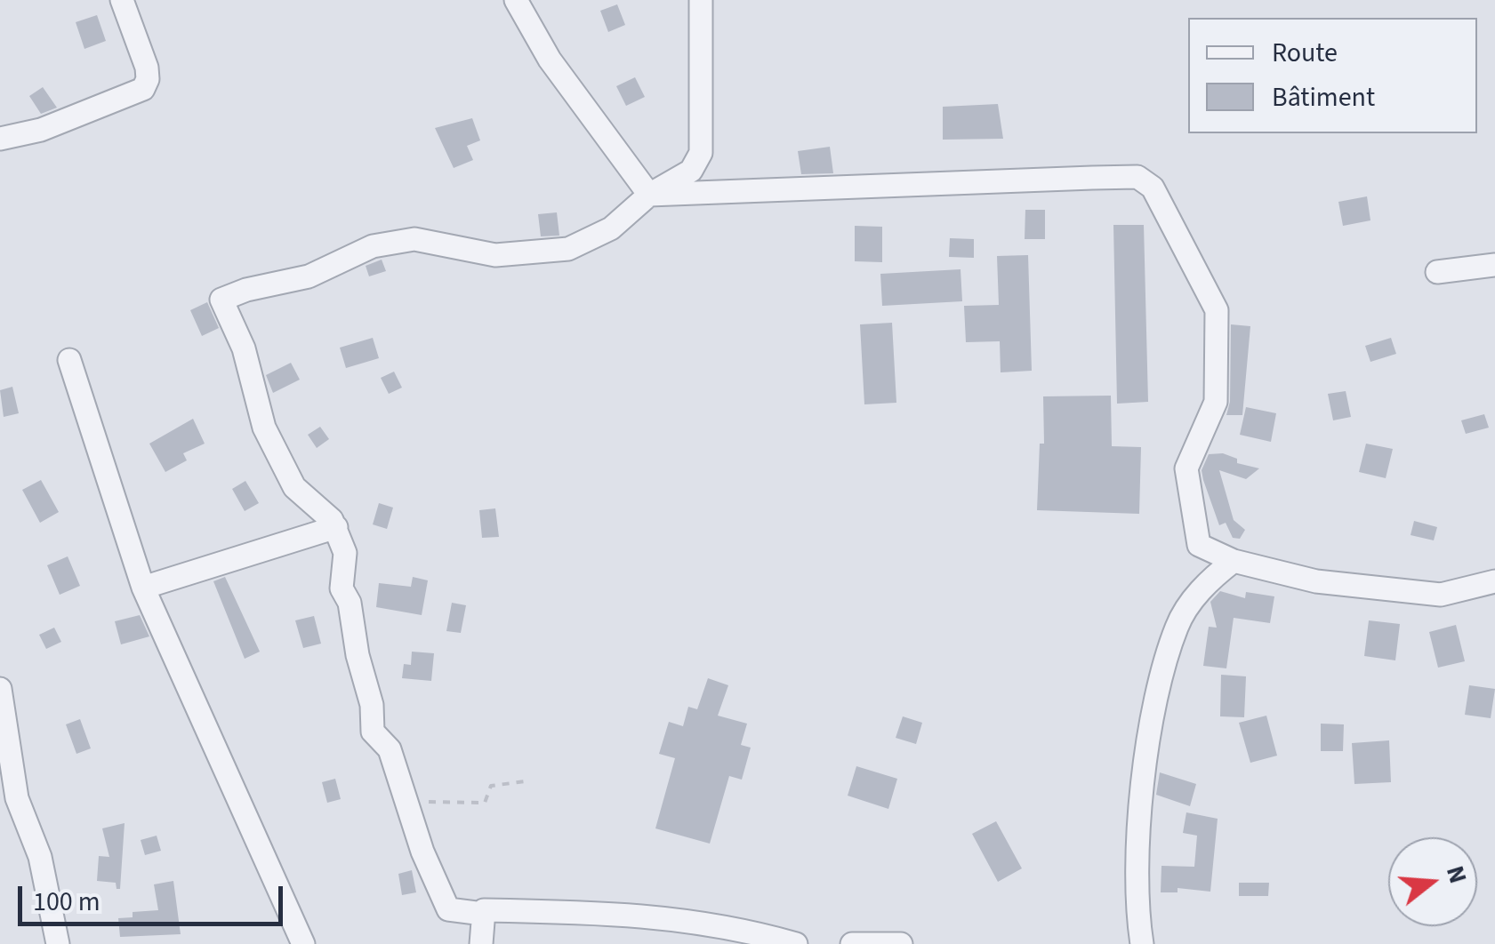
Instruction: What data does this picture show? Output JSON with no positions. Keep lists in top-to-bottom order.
{
  "legend": ["Route", "Bâtiment"],
  "scale_bar": "100 m",
  "north": "right"
}
